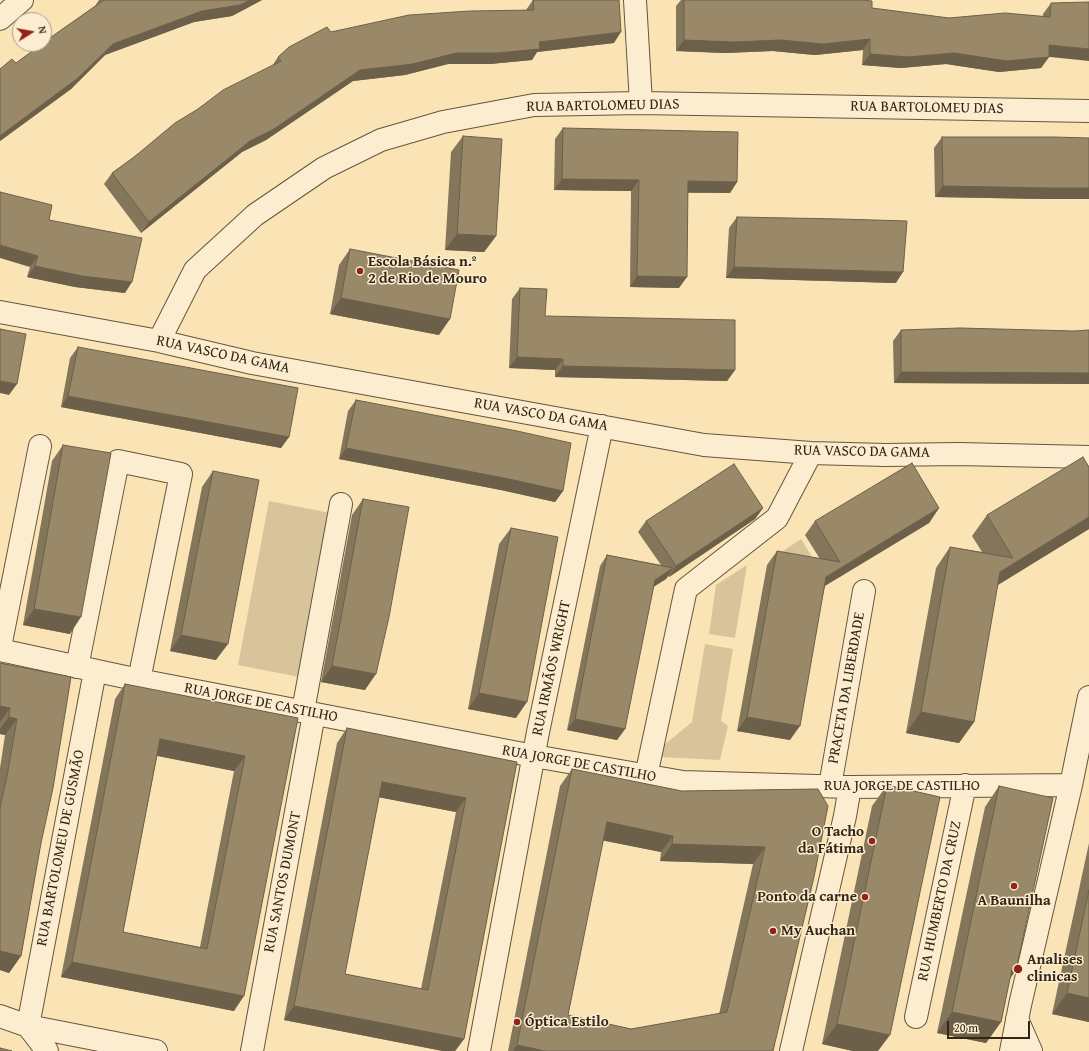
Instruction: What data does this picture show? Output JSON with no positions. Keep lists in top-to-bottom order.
{
  "streets": {
    "street": [
      "RUA BARTOLOMEU DIAS",
      "RUA VASCO DA GAMA",
      "RUA IRMÃOS WRIGHT",
      "PRACETA DA LIBERDADE",
      "RUA JORGE DE CASTILHO",
      "RUA BARTOLOMEU DE GUSMÃO",
      "RUA SANTOS DUMONT",
      "RUA HUMBERTO DA CRUZ"
    ]
  },
  "crossings": [
    ["RUA BARTOLOMEU DIAS", "RUA VASCO DA GAMA"],
    ["RUA VASCO DA GAMA", "RUA IRMÃOS WRIGHT"],
    ["RUA IRMÃOS WRIGHT", "RUA JORGE DE CASTILHO"],
    ["PRACETA DA LIBERDADE", "RUA JORGE DE CASTILHO"],
    ["RUA JORGE DE CASTILHO", "RUA BARTOLOMEU DE GUSMÃO"],
    ["RUA JORGE DE CASTILHO", "RUA SANTOS DUMONT"],
    ["RUA JORGE DE CASTILHO", "RUA HUMBERTO DA CRUZ"]
  ],
  "places": [
    "Escola Básica n.º 2 de Rio de Mouro",
    "O Tacho da Fátima",
    "A Baunilha",
    "Ponto da carne",
    "My Auchan",
    "Analises clinicas",
    "Óptica Estilo"
  ],
  "scale_bar": "20 m",
  "north": "right"
}
